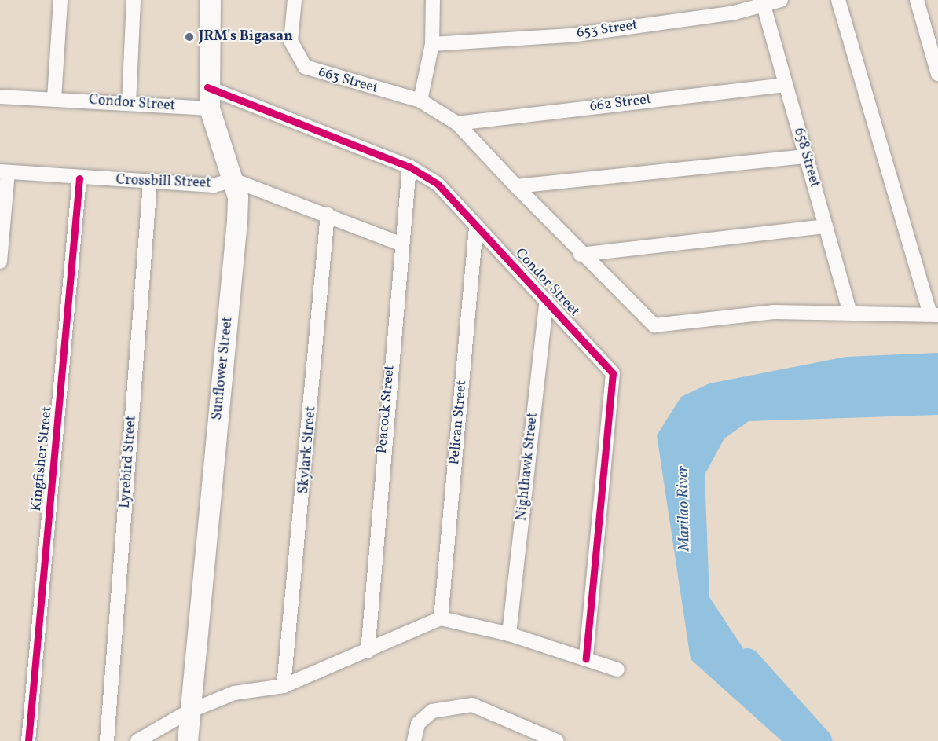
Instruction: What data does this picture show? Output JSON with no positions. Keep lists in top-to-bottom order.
{
  "streets": {
    "main road": ["Sunflower Street"],
    "street": [
      "653 Street",
      "663 Street",
      "Condor Street",
      "662 Street",
      "658 Street",
      "Crossbill Street",
      "Peacock Street",
      "Pelican Street",
      "Skylark Street",
      "Kingfisher Street",
      "Lyrebird Street",
      "Nighthawk Street"
    ]
  },
  "crossings": [
    ["653 Street", "658 Street"],
    ["663 Street", "662 Street"],
    ["663 Street", "658 Street"],
    ["Condor Street", "Sunflower Street"],
    ["Condor Street", "Peacock Street"],
    ["Condor Street", "Pelican Street"],
    ["Condor Street", "Nighthawk Street"],
    ["662 Street", "658 Street"],
    ["Crossbill Street", "Sunflower Street"],
    ["Crossbill Street", "Kingfisher Street"],
    ["Crossbill Street", "Lyrebird Street"]
  ],
  "water": ["Marilao River"],
  "places": ["JRM's Bigasan"]
}
